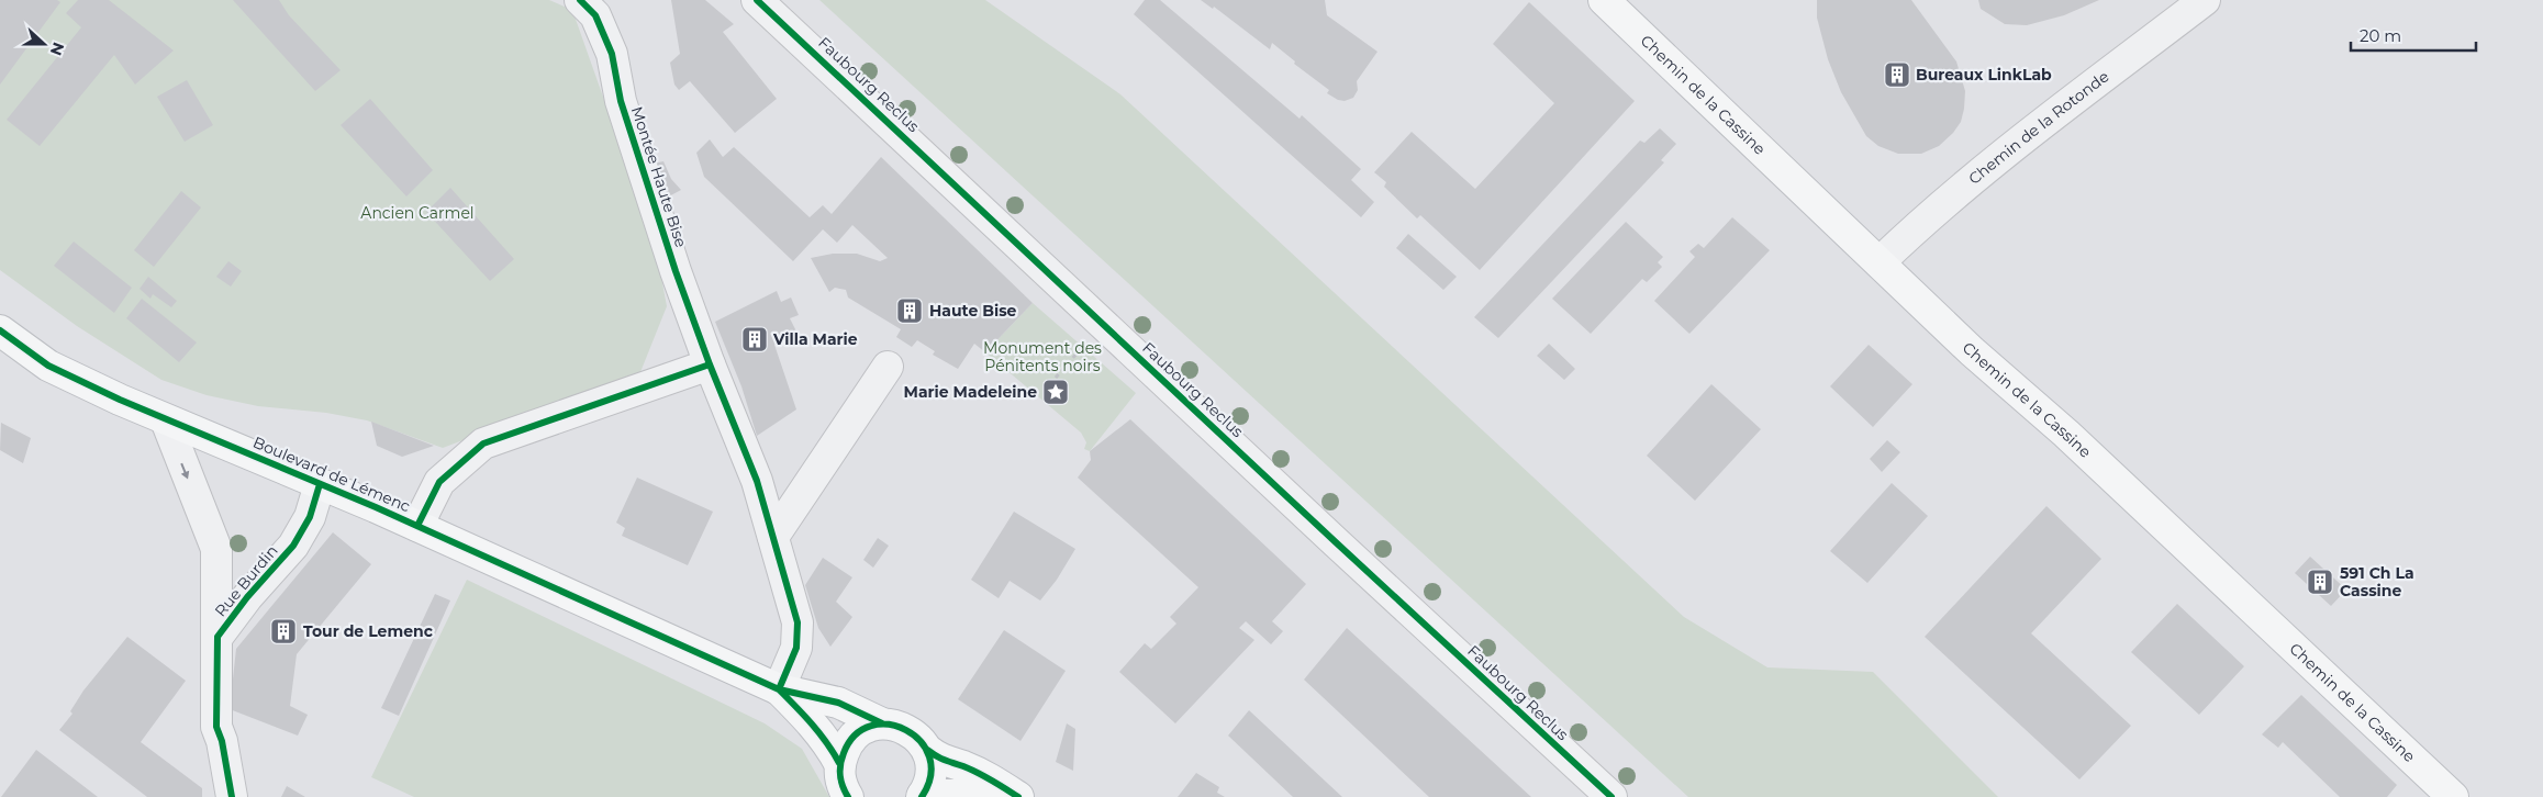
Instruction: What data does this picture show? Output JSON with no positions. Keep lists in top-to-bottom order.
{
  "streets": {
    "main road": ["Chemin de la Cassine", "Boulevard de Lémenc"],
    "street": [
      "Faubourg Reclus",
      "Chemin de la Rotonde",
      "Montée Haute Bise",
      "Rue Burdin"
    ]
  },
  "crossings": [
    ["Chemin de la Cassine", "Chemin de la Rotonde"],
    ["Montée Haute Bise", "Boulevard de Lémenc"],
    ["Boulevard de Lémenc", "Rue Burdin"]
  ],
  "one_way": ["Rue Burdin"],
  "parks": ["Ancien Carmel", "Monument des Pénitents noirs"],
  "places": {
    "building": [
      "Bureaux LinkLab",
      "Haute Bise",
      "Villa Marie",
      "591 Ch La Cassine",
      "Tour de Lemenc"
    ],
    "place": ["Marie Madeleine"]
  },
  "scale_bar": "20 m",
  "north": "right"
}
